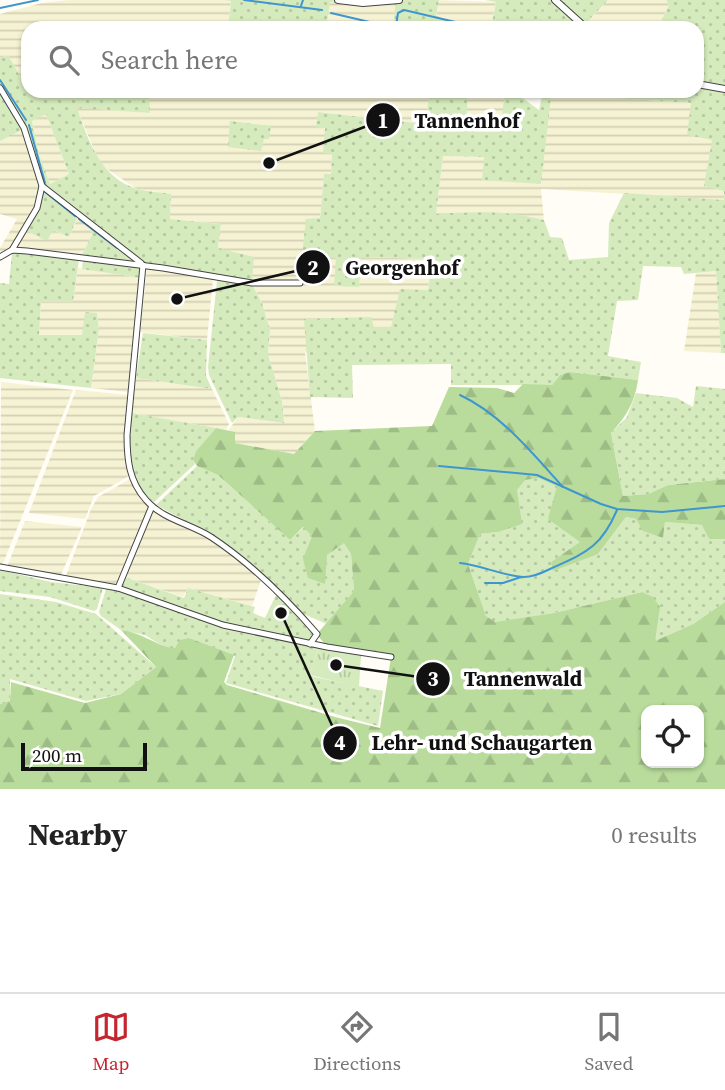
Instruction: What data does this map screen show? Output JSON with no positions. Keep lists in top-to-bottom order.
{
  "places": [
    "Tannenhof",
    "Georgenhof",
    "Lehr- und Schaugarten",
    "Tannenwald"
  ],
  "scale_bar": "200 m",
  "page": {
    "search": "Search here",
    "scale": "200 m",
    "heading": ["Nearby", "0 results"],
    "nav": ["Map", "Directions", "Saved"]
  }
}
